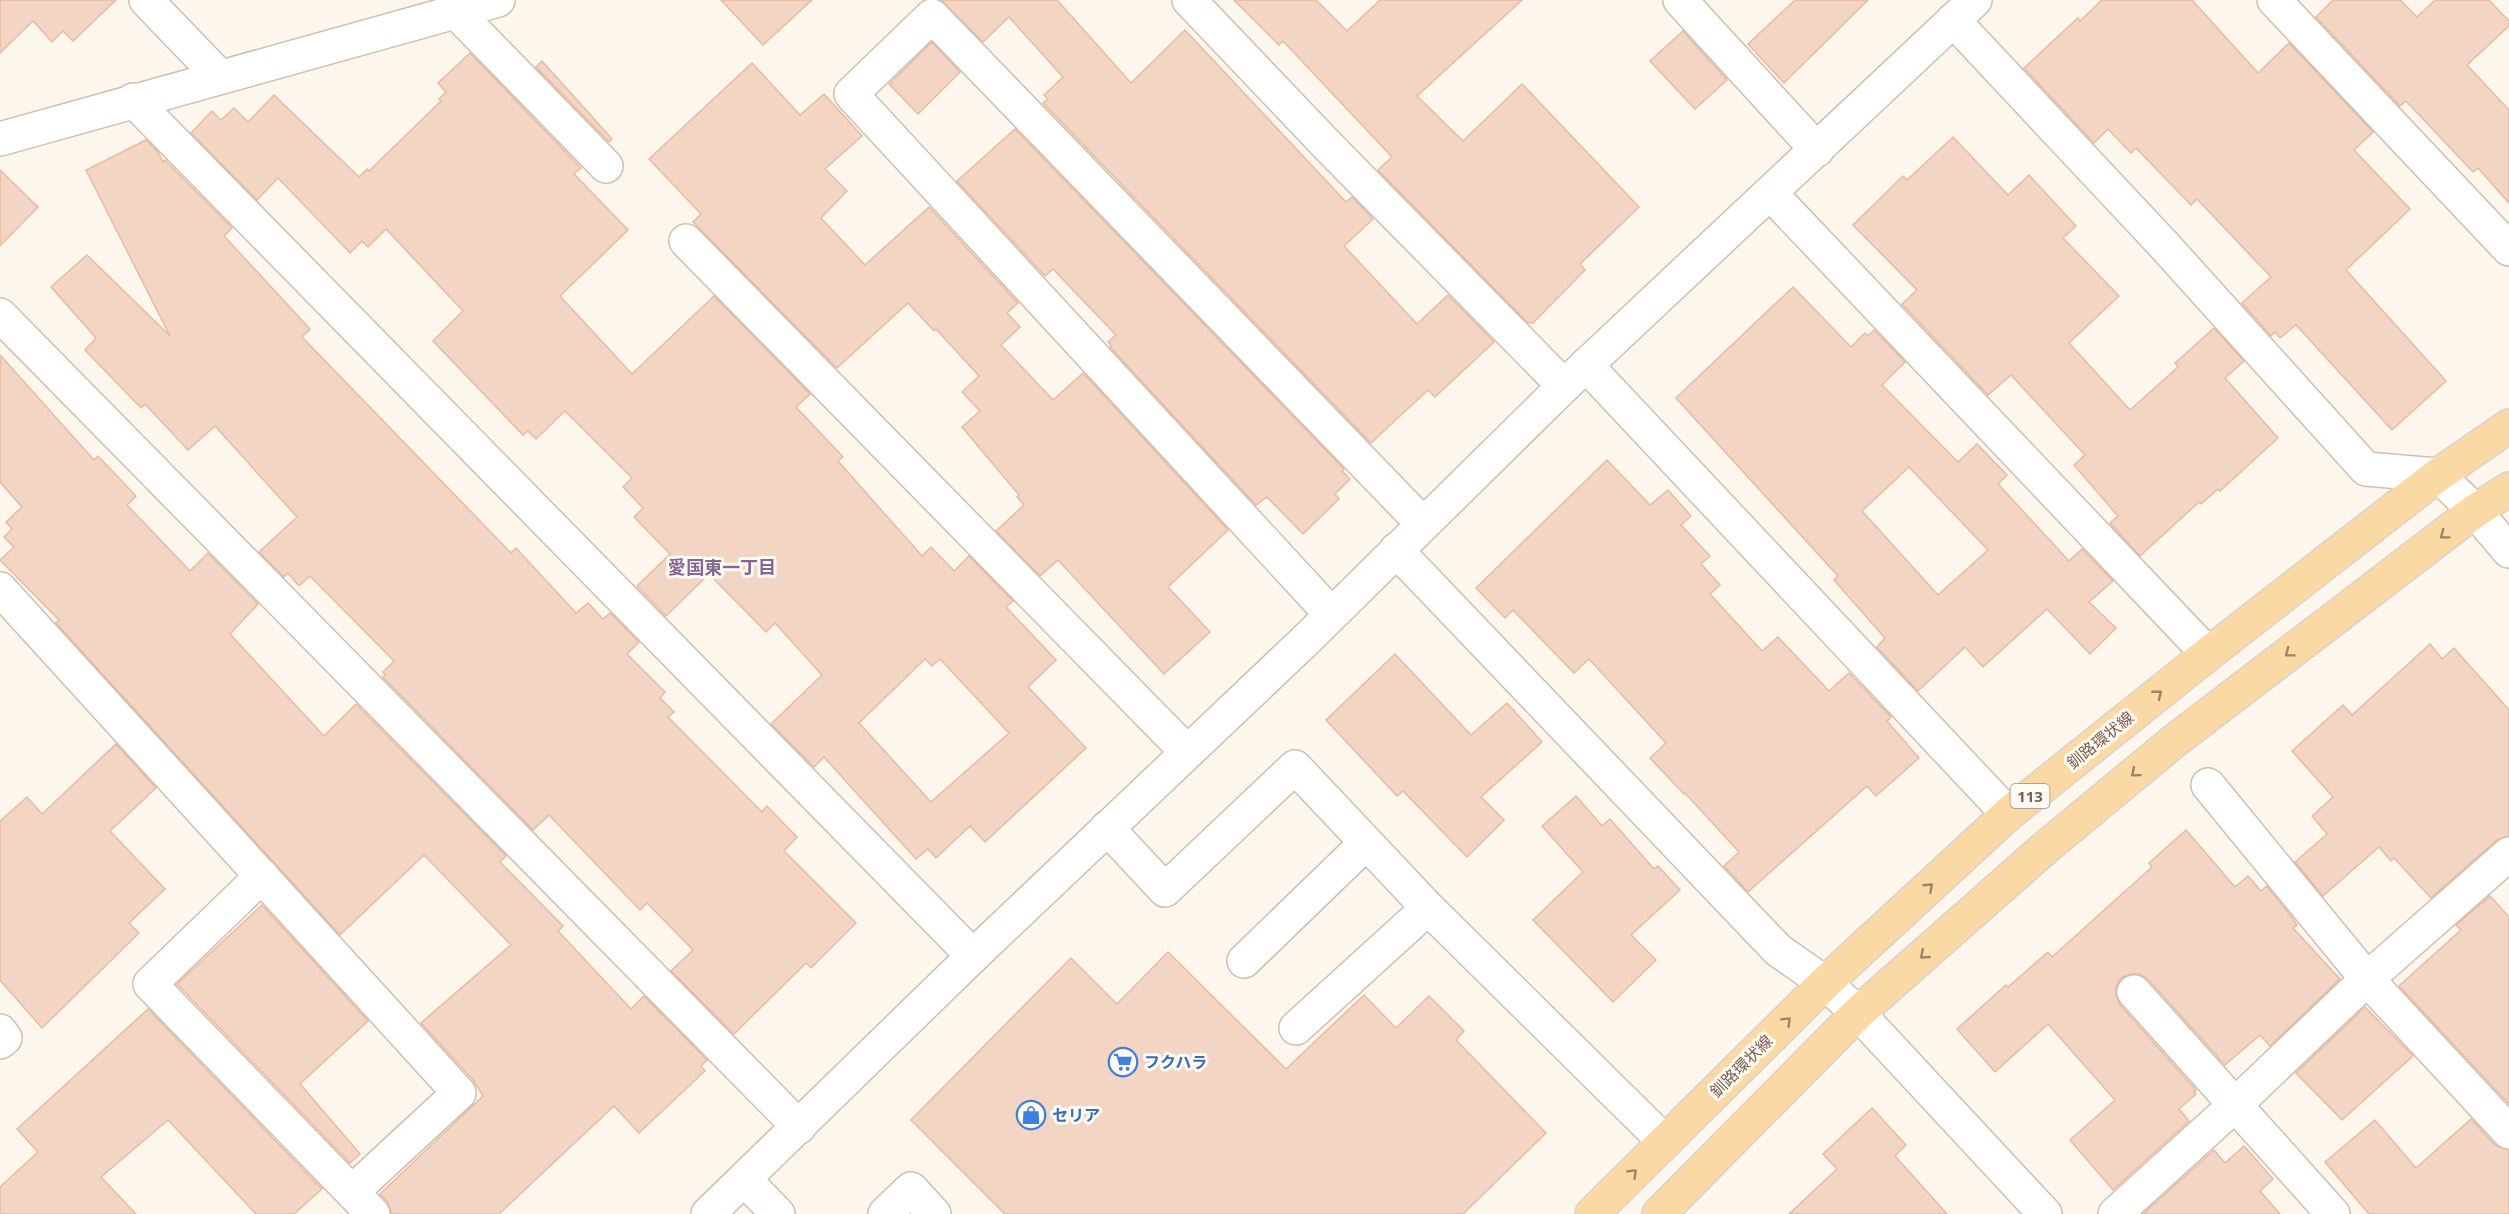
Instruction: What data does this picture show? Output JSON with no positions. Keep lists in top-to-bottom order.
{
  "streets": {
    "main road": ["釧路環状線", "113"]
  },
  "districts": ["愛国東一丁目"],
  "places": {
    "supermarket": ["フクハラ"],
    "shop": ["セリア"]
  }
}
